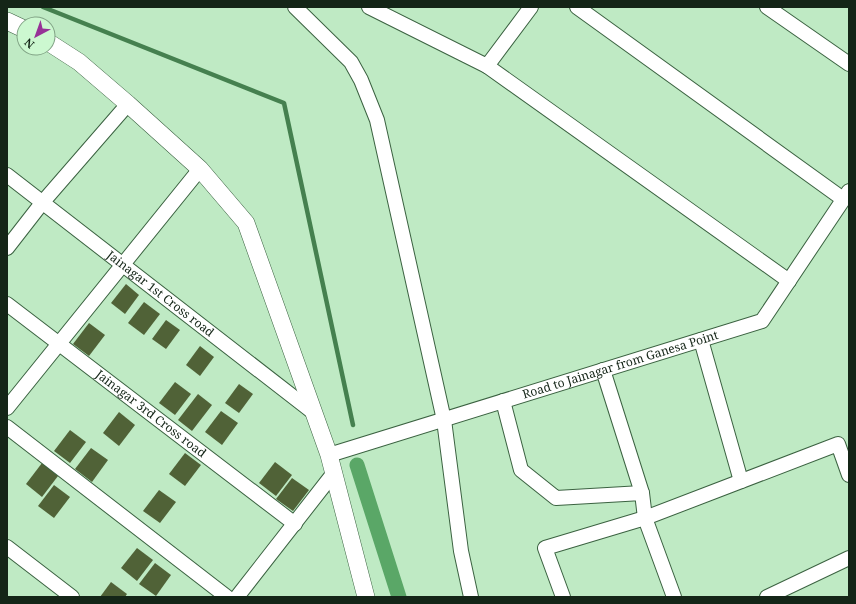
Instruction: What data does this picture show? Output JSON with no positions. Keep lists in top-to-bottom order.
{
  "streets": {
    "street": ["Jainagar 1st Cross road", "Road to Jainagar from Ganesa Point", "Jainagar 3rd Cross road"]
  },
  "north": "bottom left"
}
